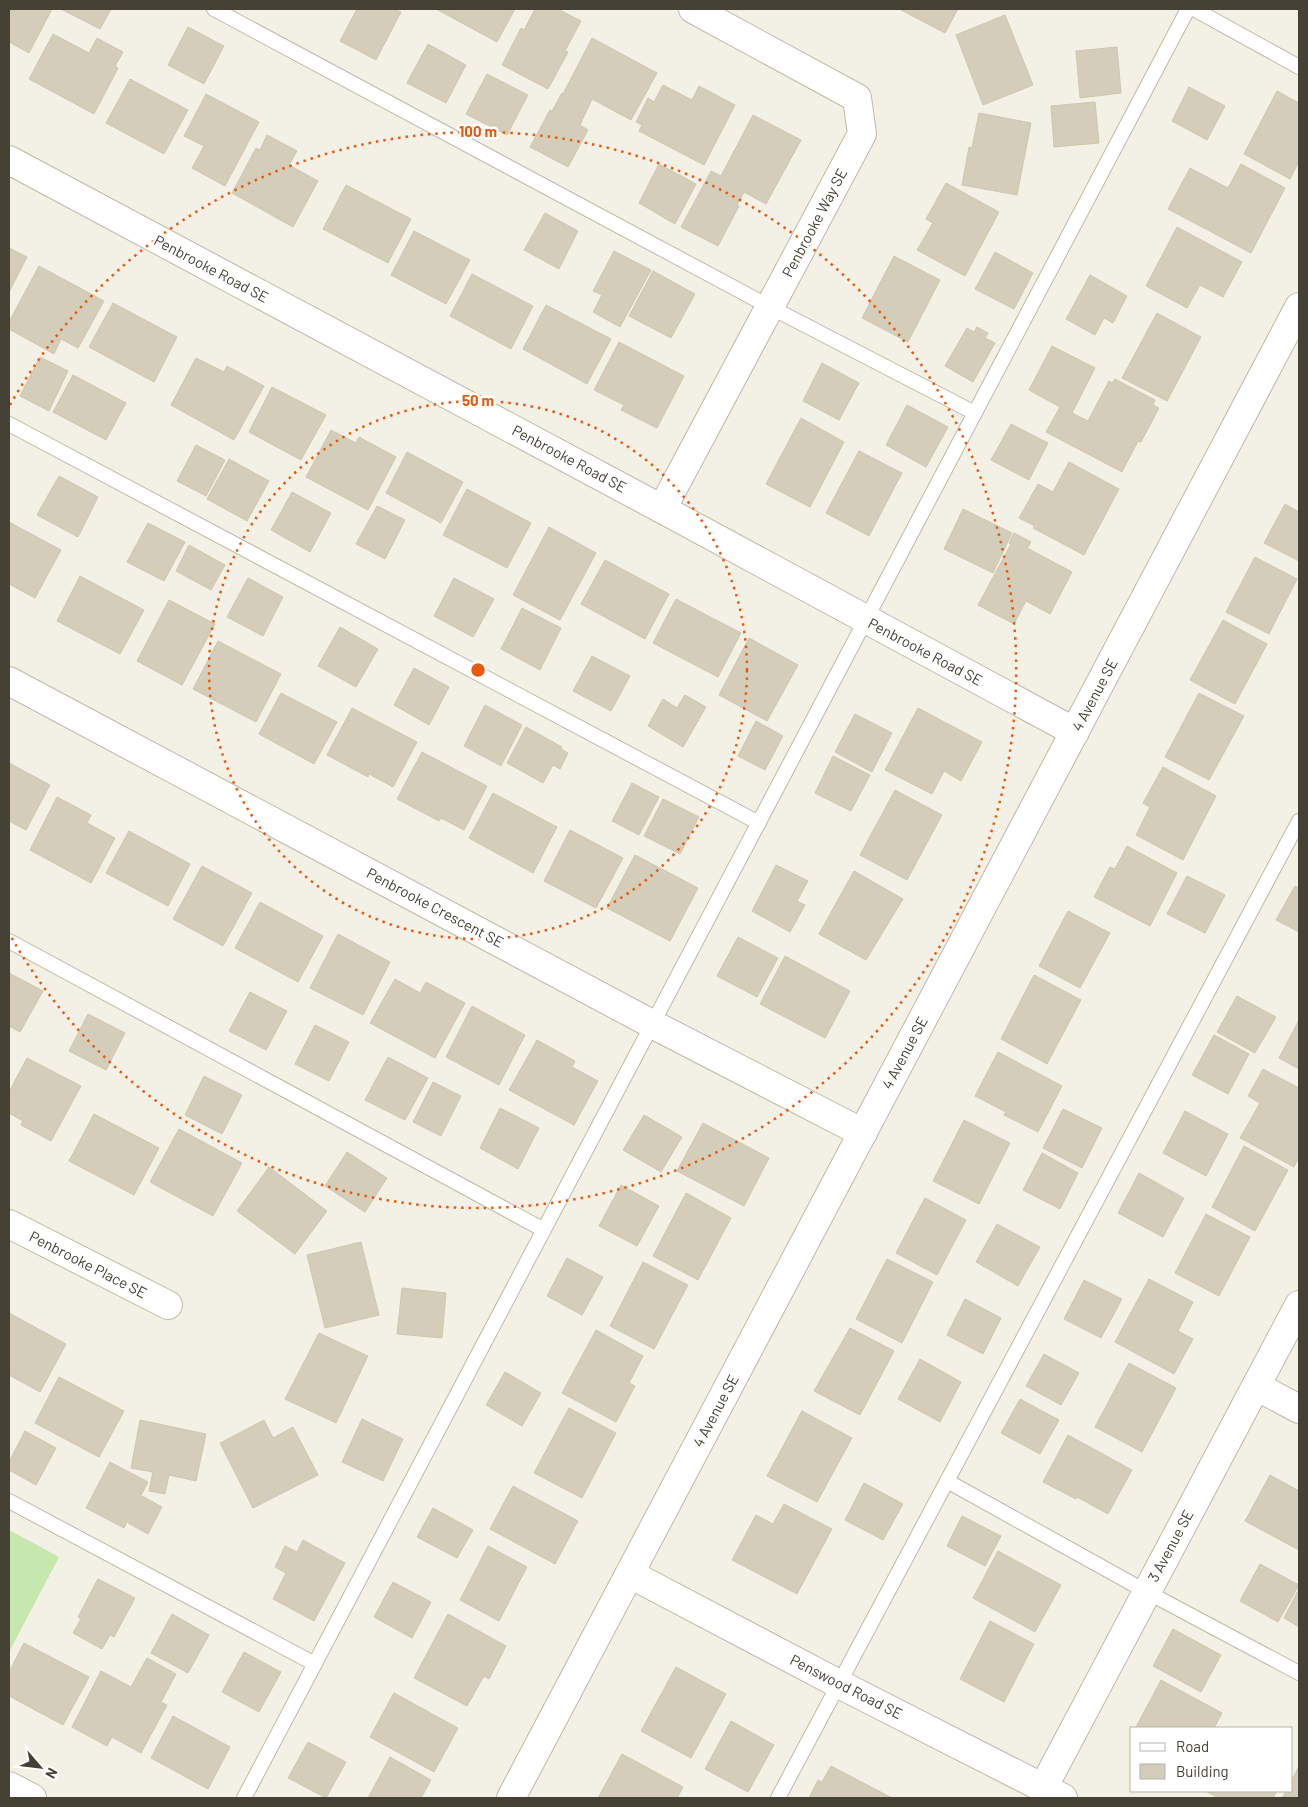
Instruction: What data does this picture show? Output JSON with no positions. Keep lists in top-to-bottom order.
{
  "streets": {
    "street": [
      "Penbrooke Way SE",
      "Penbrooke Road SE",
      "4 Avenue SE",
      "Penbrooke Crescent SE",
      "Penbrooke Place SE",
      "3 Avenue SE",
      "Penswood Road SE"
    ]
  },
  "crossings": [
    ["Penbrooke Way SE", "Penbrooke Road SE"],
    ["Penbrooke Road SE", "4 Avenue SE"],
    ["4 Avenue SE", "Penbrooke Crescent SE"],
    ["4 Avenue SE", "Penswood Road SE"],
    ["3 Avenue SE", "Penswood Road SE"]
  ],
  "legend": ["Road", "Building"],
  "north": "bottom right",
  "rings": ["100 m", "50 m"]
}
